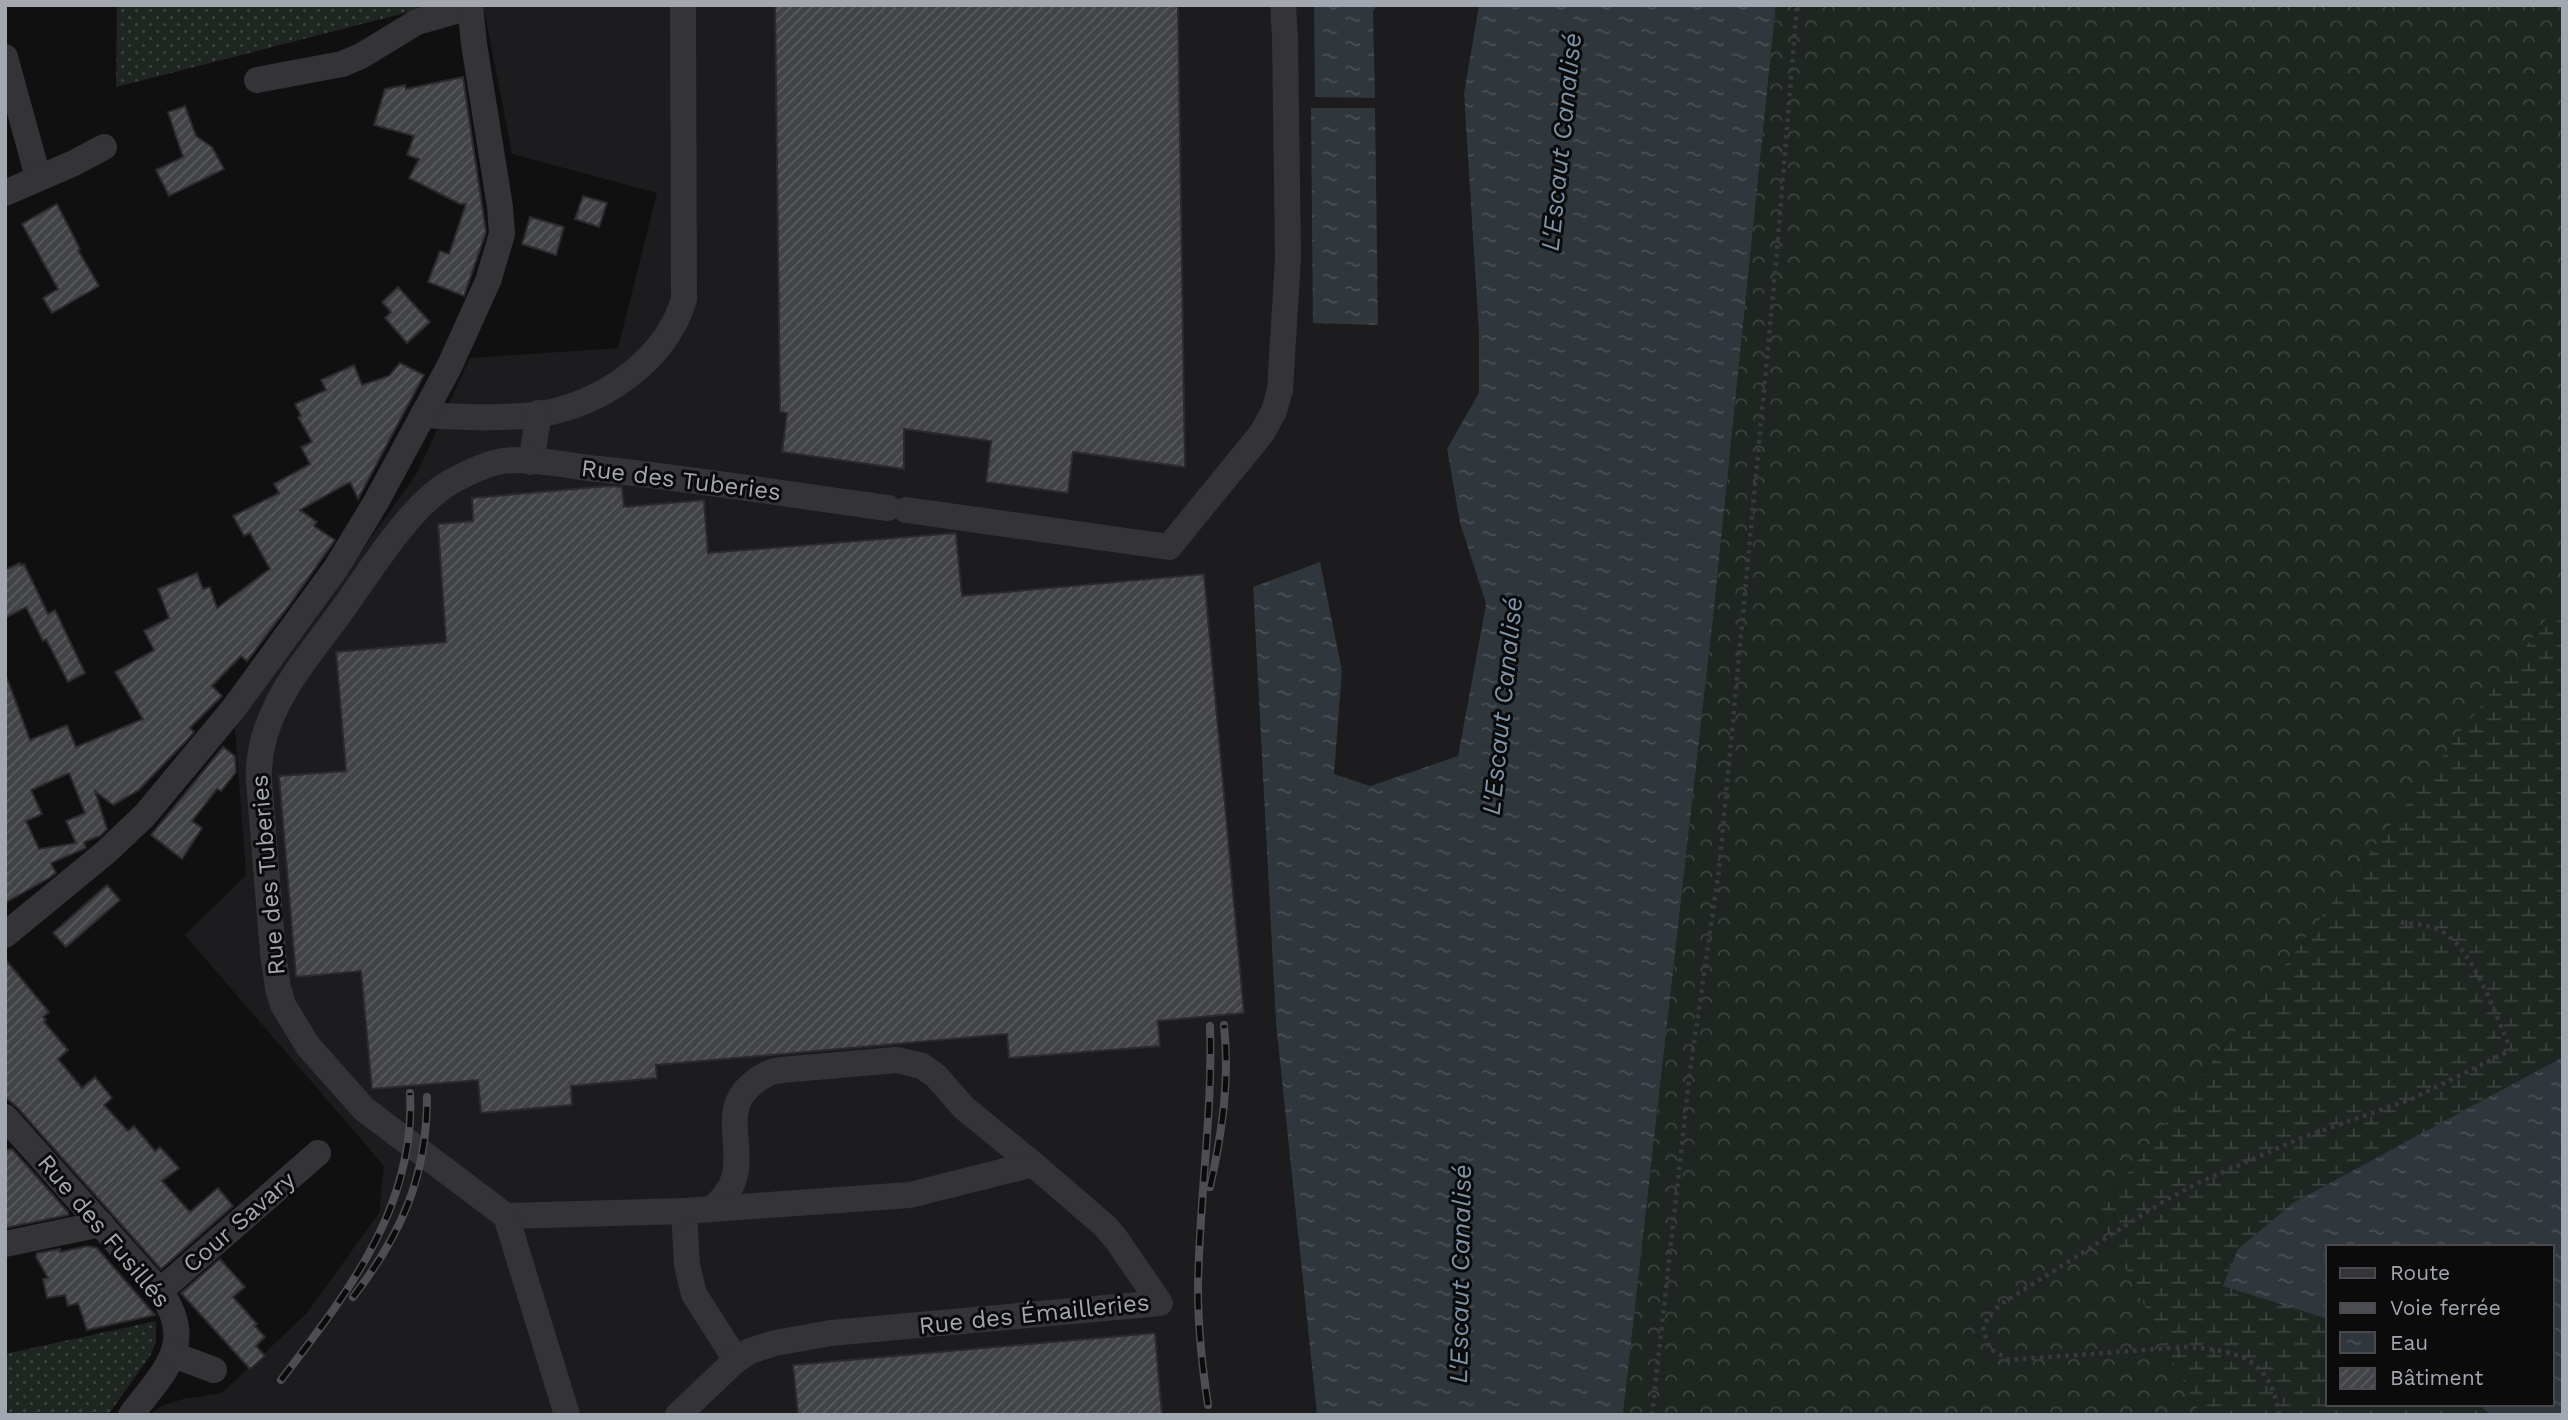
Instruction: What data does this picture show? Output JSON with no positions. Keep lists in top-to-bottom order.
{
  "streets": {
    "street": [
      "Rue des Tuberies",
      "Cour Savary",
      "Rue des Fusillés",
      "Rue des Émailleries"
    ]
  },
  "crossings": [
    ["Cour Savary", "Rue des Fusillés"]
  ],
  "water": ["L'Escaut Canalisé"],
  "legend": [
    "Route",
    "Voie ferrée",
    "Eau",
    "Bâtiment"
  ]
}
